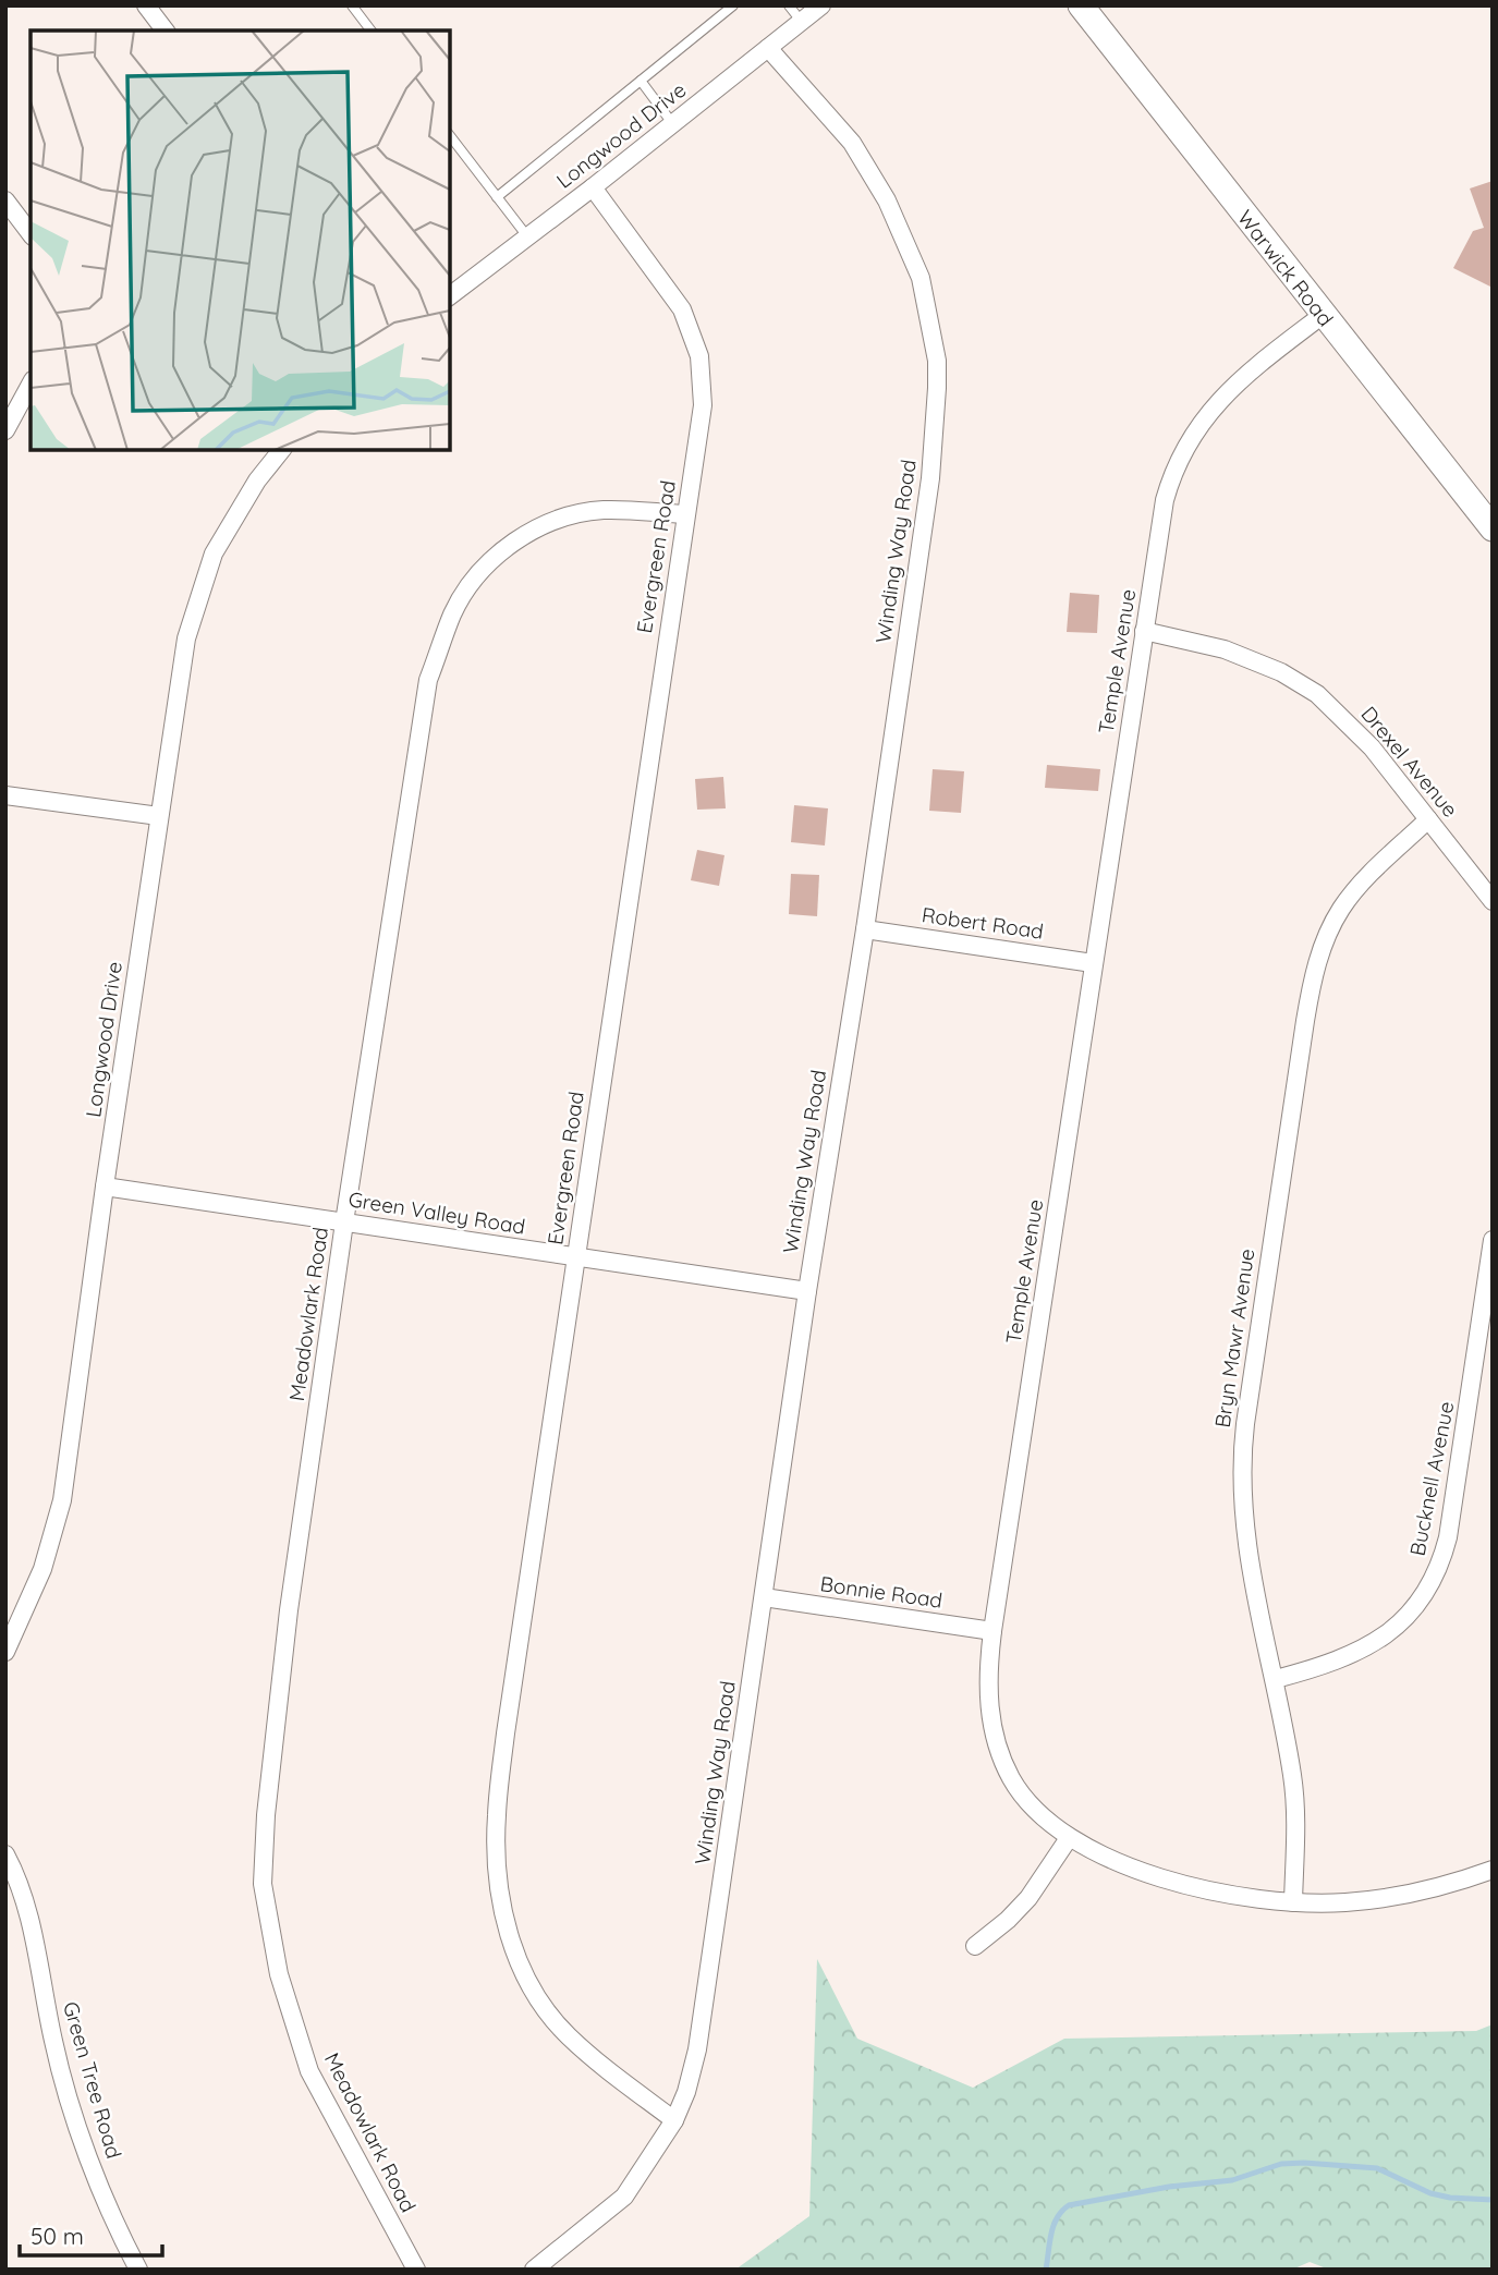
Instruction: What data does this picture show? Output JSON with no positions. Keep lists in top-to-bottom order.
{
  "streets": {
    "street": [
      "Longwood Drive",
      "Warwick Road",
      "Winding Way Road",
      "Evergreen Road",
      "Temple Avenue",
      "Drexel Avenue",
      "Robert Road",
      "Green Valley Road",
      "Meadowlark Road",
      "Bryn Mawr Avenue",
      "Bucknell Avenue",
      "Bonnie Road",
      "Green Tree Road"
    ]
  },
  "crossings": [
    ["Longwood Drive", "Winding Way Road"],
    ["Longwood Drive", "Evergreen Road"],
    ["Longwood Drive", "Green Valley Road"],
    ["Warwick Road", "Temple Avenue"],
    ["Winding Way Road", "Evergreen Road"],
    ["Winding Way Road", "Robert Road"],
    ["Winding Way Road", "Green Valley Road"],
    ["Winding Way Road", "Bonnie Road"],
    ["Evergreen Road", "Green Valley Road"],
    ["Evergreen Road", "Meadowlark Road"],
    ["Temple Avenue", "Drexel Avenue"],
    ["Temple Avenue", "Robert Road"],
    ["Temple Avenue", "Bryn Mawr Avenue"],
    ["Temple Avenue", "Bonnie Road"],
    ["Drexel Avenue", "Bryn Mawr Avenue"],
    ["Green Valley Road", "Meadowlark Road"],
    ["Bryn Mawr Avenue", "Bucknell Avenue"]
  ],
  "scale_bar": "50 m"
}
